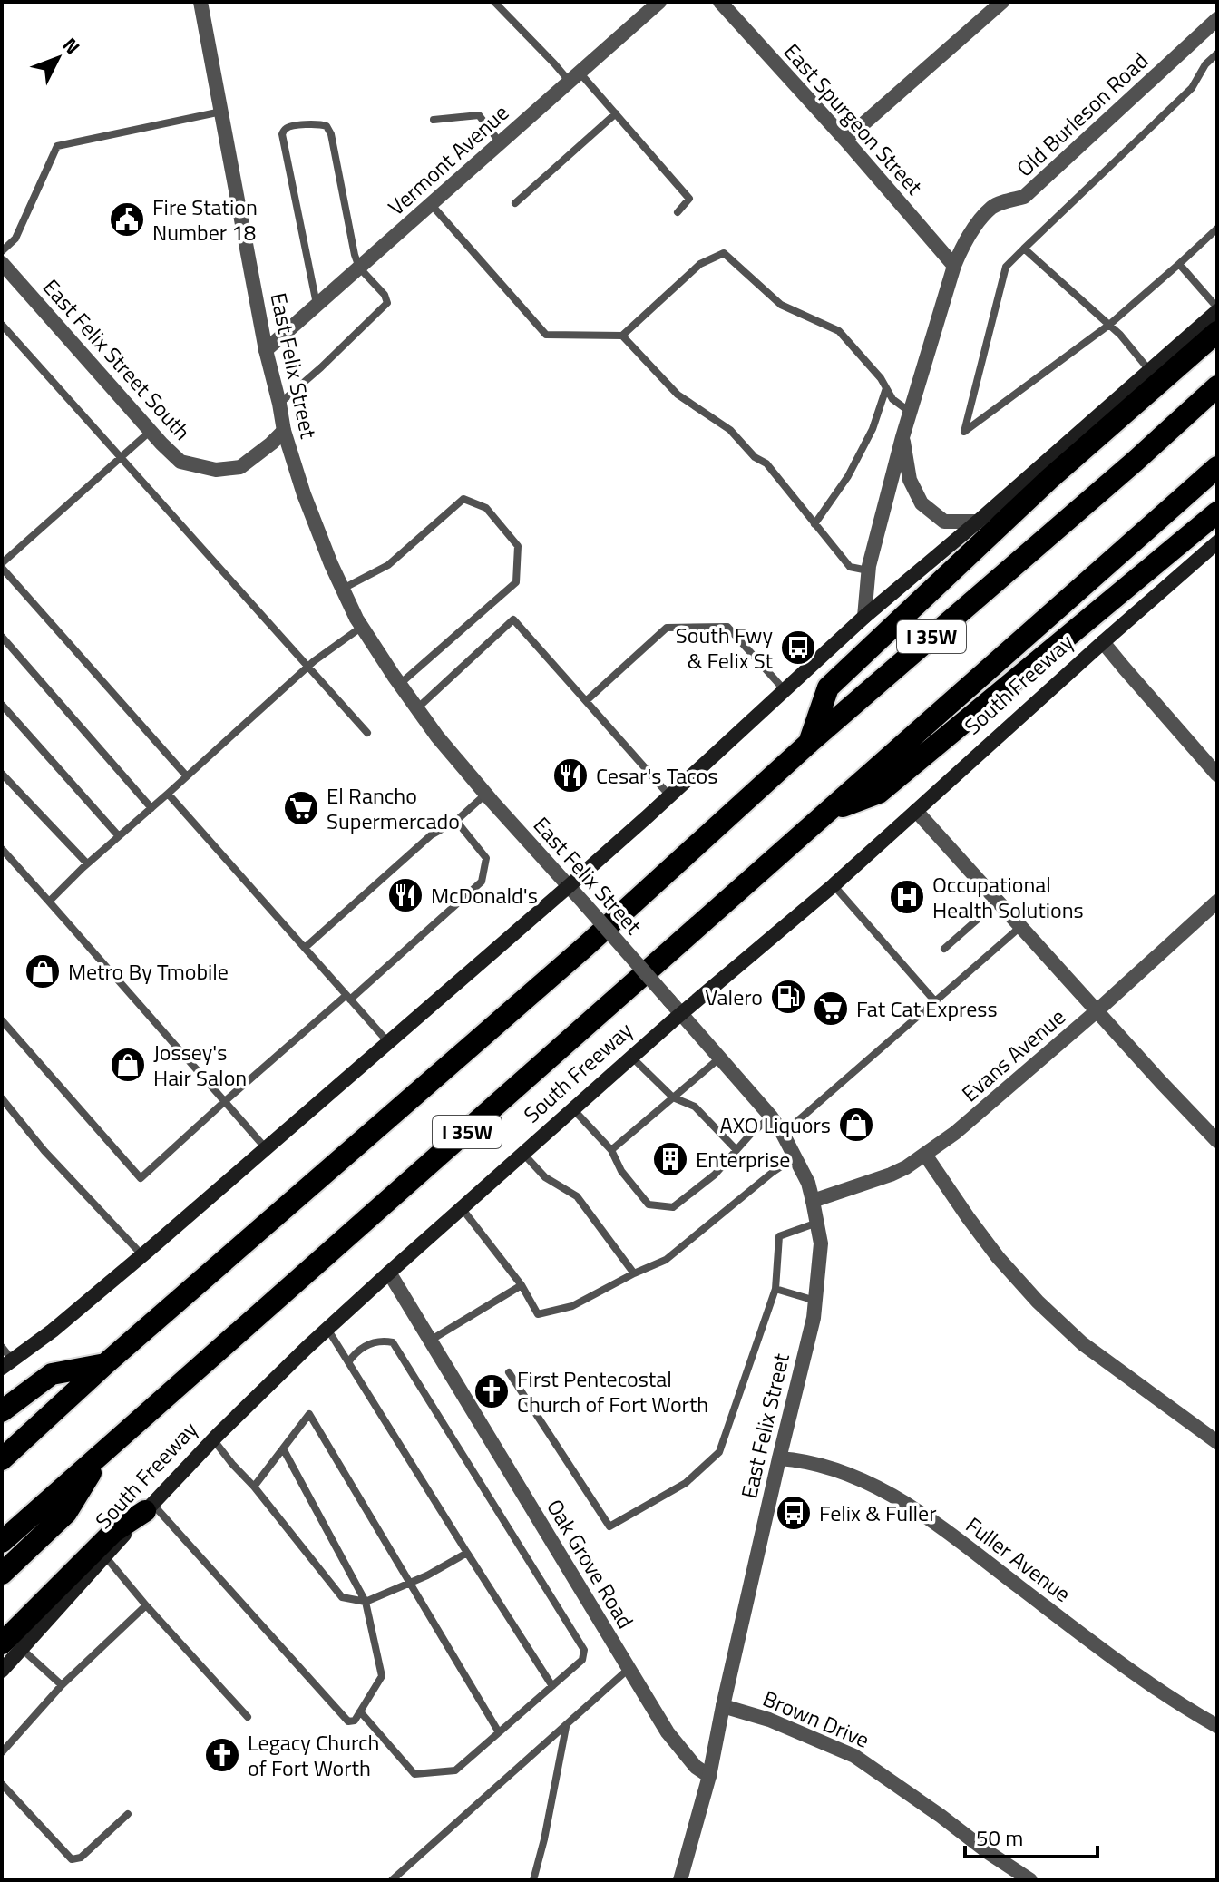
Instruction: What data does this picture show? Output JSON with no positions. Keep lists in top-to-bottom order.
{
  "streets": {
    "highway": ["I 35W", "South Freeway"],
    "street": [
      "Old Burleson Road",
      "East Spurgeon Street",
      "Vermont Avenue",
      "East Felix Street South",
      "East Felix Street",
      "Evans Avenue",
      "Fuller Avenue",
      "Oak Grove Road",
      "Brown Drive"
    ]
  },
  "crossings": [
    ["Old Burleson Road", "East Spurgeon Street"],
    ["Vermont Avenue", "East Felix Street"],
    ["East Felix Street South", "East Felix Street"],
    ["East Felix Street", "South Freeway"],
    ["East Felix Street", "Evans Avenue"],
    ["East Felix Street", "Fuller Avenue"],
    ["East Felix Street", "Oak Grove Road"],
    ["East Felix Street", "Brown Drive"],
    ["South Freeway", "Oak Grove Road"]
  ],
  "places": {
    "public building": ["Fire Station Number 18"],
    "bus stop": ["South Fwy & Felix St", "Felix & Fuller"],
    "restaurant": ["Cesar's Tacos", "McDonald's"],
    "supermarket": ["El Rancho Supermercado", "Fat Cat Express"],
    "hospital": ["Occupational Health Solutions"],
    "shop": ["Metro By Tmobile", "Jossey's Hair Salon", "AXO Liquors"],
    "fuel station": ["Valero"],
    "building": ["Enterprise"],
    "church": ["First Pentecostal Church of Fort Worth", "Legacy Church of Fort Worth"]
  },
  "scale_bar": "50 m",
  "north": "top right"
}
